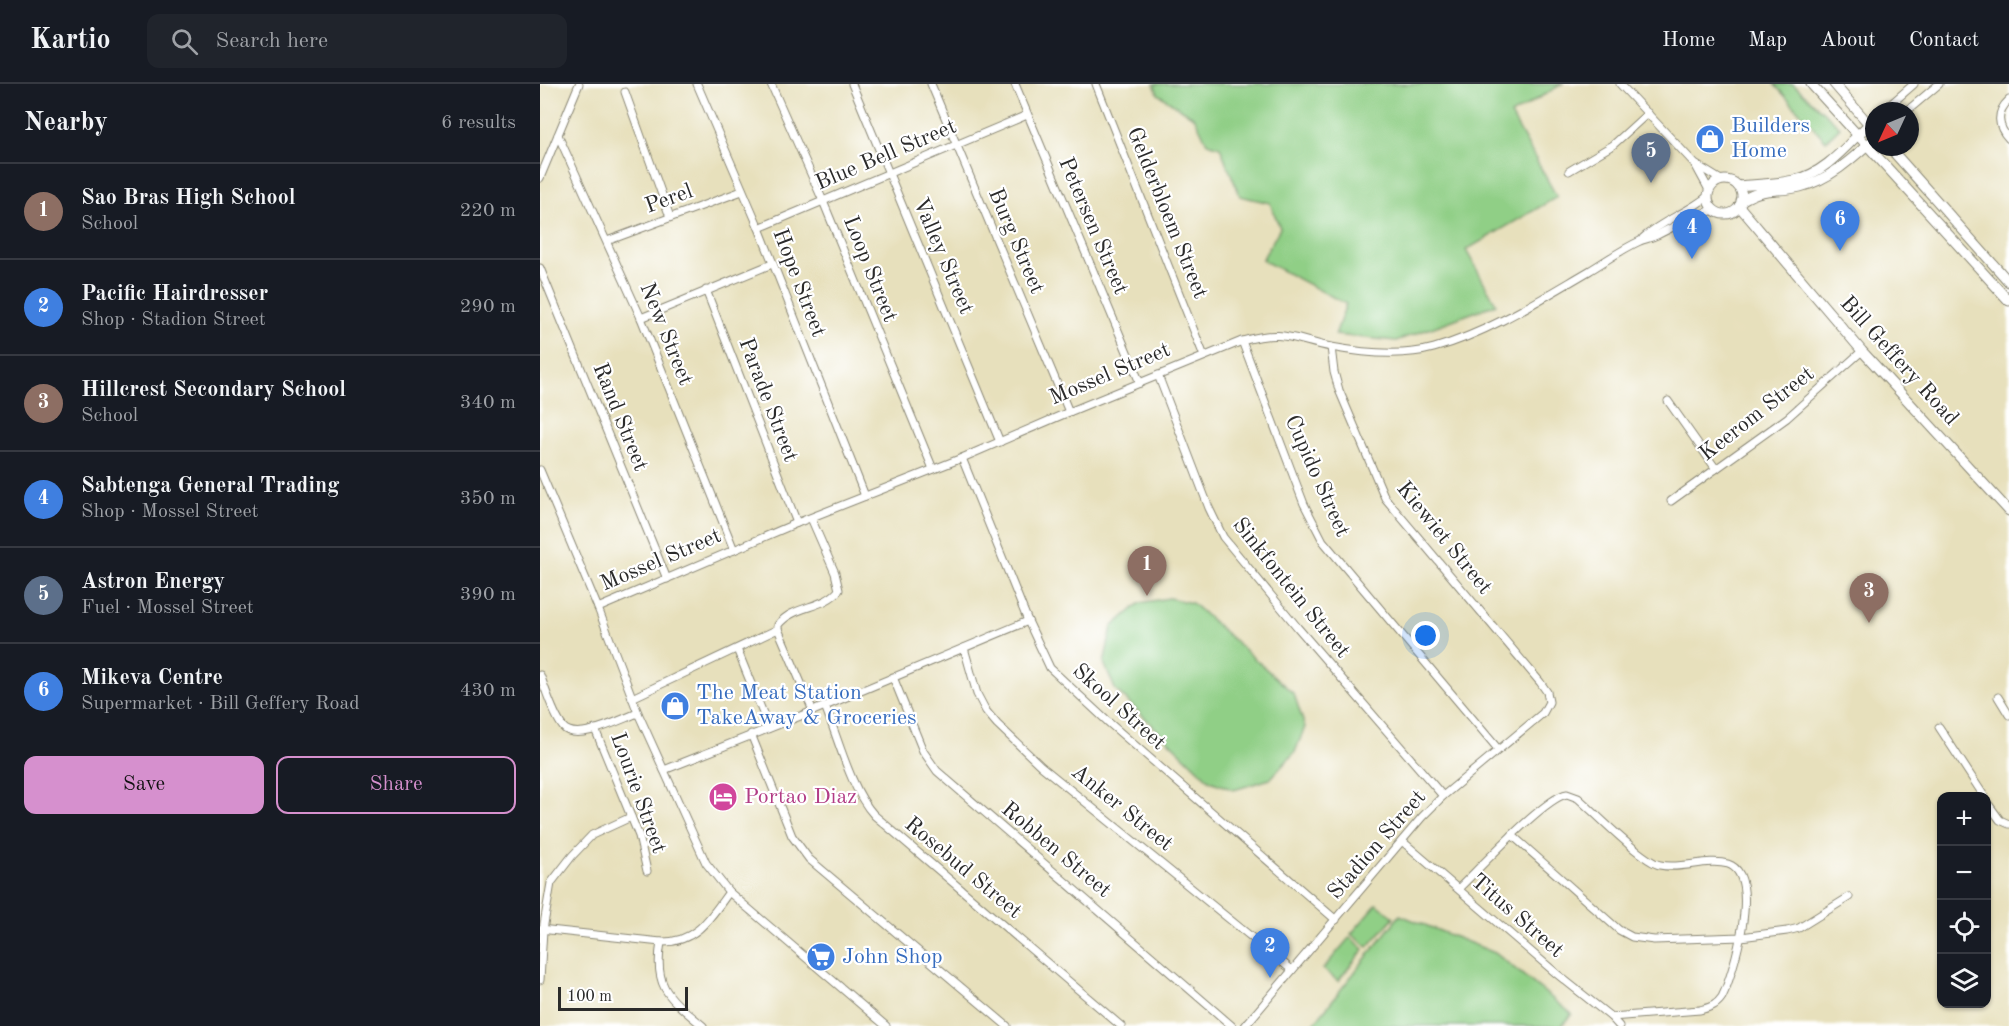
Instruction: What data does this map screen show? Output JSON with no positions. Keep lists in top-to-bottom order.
{
  "streets": {
    "street": [
      "Blue Bell Street",
      "Perel",
      "Gelderbloem Street",
      "Petersen Street",
      "Burg Street",
      "Valley Street",
      "Loop Street",
      "Hope Street",
      "New Street",
      "Bill Geffery Road",
      "Mossel Street",
      "Parade Street",
      "Keerom Street",
      "Rand Street",
      "Cupido Street",
      "Kiewiet Street",
      "Sinkfontein Street",
      "Skool Street",
      "Lourie Street",
      "Anker Street",
      "Stadion Street",
      "Robben Street",
      "Rosebud Street",
      "Titus Street"
    ]
  },
  "crossings": [
    ["Blue Bell Street", "Petersen Street"],
    ["Blue Bell Street", "Burg Street"],
    ["Blue Bell Street", "Valley Street"],
    ["Blue Bell Street", "Loop Street"],
    ["Blue Bell Street", "Hope Street"],
    ["Perel", "Hope Street"],
    ["Perel", "New Street"],
    ["Gelderbloem Street", "Mossel Street"],
    ["Petersen Street", "Mossel Street"],
    ["Burg Street", "Mossel Street"],
    ["Valley Street", "Mossel Street"],
    ["Loop Street", "Mossel Street"],
    ["Hope Street", "Mossel Street"],
    ["New Street", "Mossel Street"],
    ["Bill Geffery Road", "Keerom Street"],
    ["Mossel Street", "Parade Street"],
    ["Mossel Street", "Rand Street"],
    ["Mossel Street", "Cupido Street"],
    ["Mossel Street", "Kiewiet Street"],
    ["Mossel Street", "Sinkfontein Street"],
    ["Mossel Street", "Skool Street"],
    ["Cupido Street", "Stadion Street"],
    ["Kiewiet Street", "Stadion Street"],
    ["Sinkfontein Street", "Stadion Street"],
    ["Skool Street", "Stadion Street"],
    ["Anker Street", "Stadion Street"],
    ["Stadion Street", "Titus Street"]
  ],
  "places": {
    "shop": ["Builders Home", "The Meat Station TakeAway & Groceries"],
    "hotel": ["Portao Diaz"],
    "supermarket": ["John Shop"]
  },
  "scale_bar": "100 m",
  "north": "bottom left",
  "page": {
    "header": "Kartio",
    "search": "Search here",
    "nav": [
      "Home",
      "Map",
      "About",
      "Contact"
    ],
    "heading": ["Nearby", "6 results"],
    "pins": [
      "5",
      "6",
      "4",
      "1",
      "3",
      "2"
    ],
    "list": [
      {
        "mark": "1",
        "name": "Sao Bras High School",
        "note": "School",
        "value": "220 m"
      },
      {
        "mark": "2",
        "name": "Pacific Hairdresser",
        "note": "Shop · Stadion Street",
        "value": "290 m"
      },
      {
        "mark": "3",
        "name": "Hillcrest Secondary School",
        "note": "School",
        "value": "340 m"
      },
      {
        "mark": "4",
        "name": "Sabtenga General Trading",
        "note": "Shop · Mossel Street",
        "value": "350 m"
      },
      {
        "mark": "5",
        "name": "Astron Energy",
        "note": "Fuel · Mossel Street",
        "value": "390 m"
      },
      {
        "mark": "6",
        "name": "Mikeva Centre",
        "note": "Supermarket · Bill Geffery Road",
        "value": "430 m"
      }
    ],
    "buttons": ["Save", "Share"],
    "map_buttons": ["+", "−"],
    "scale": "100 m"
  }
}
